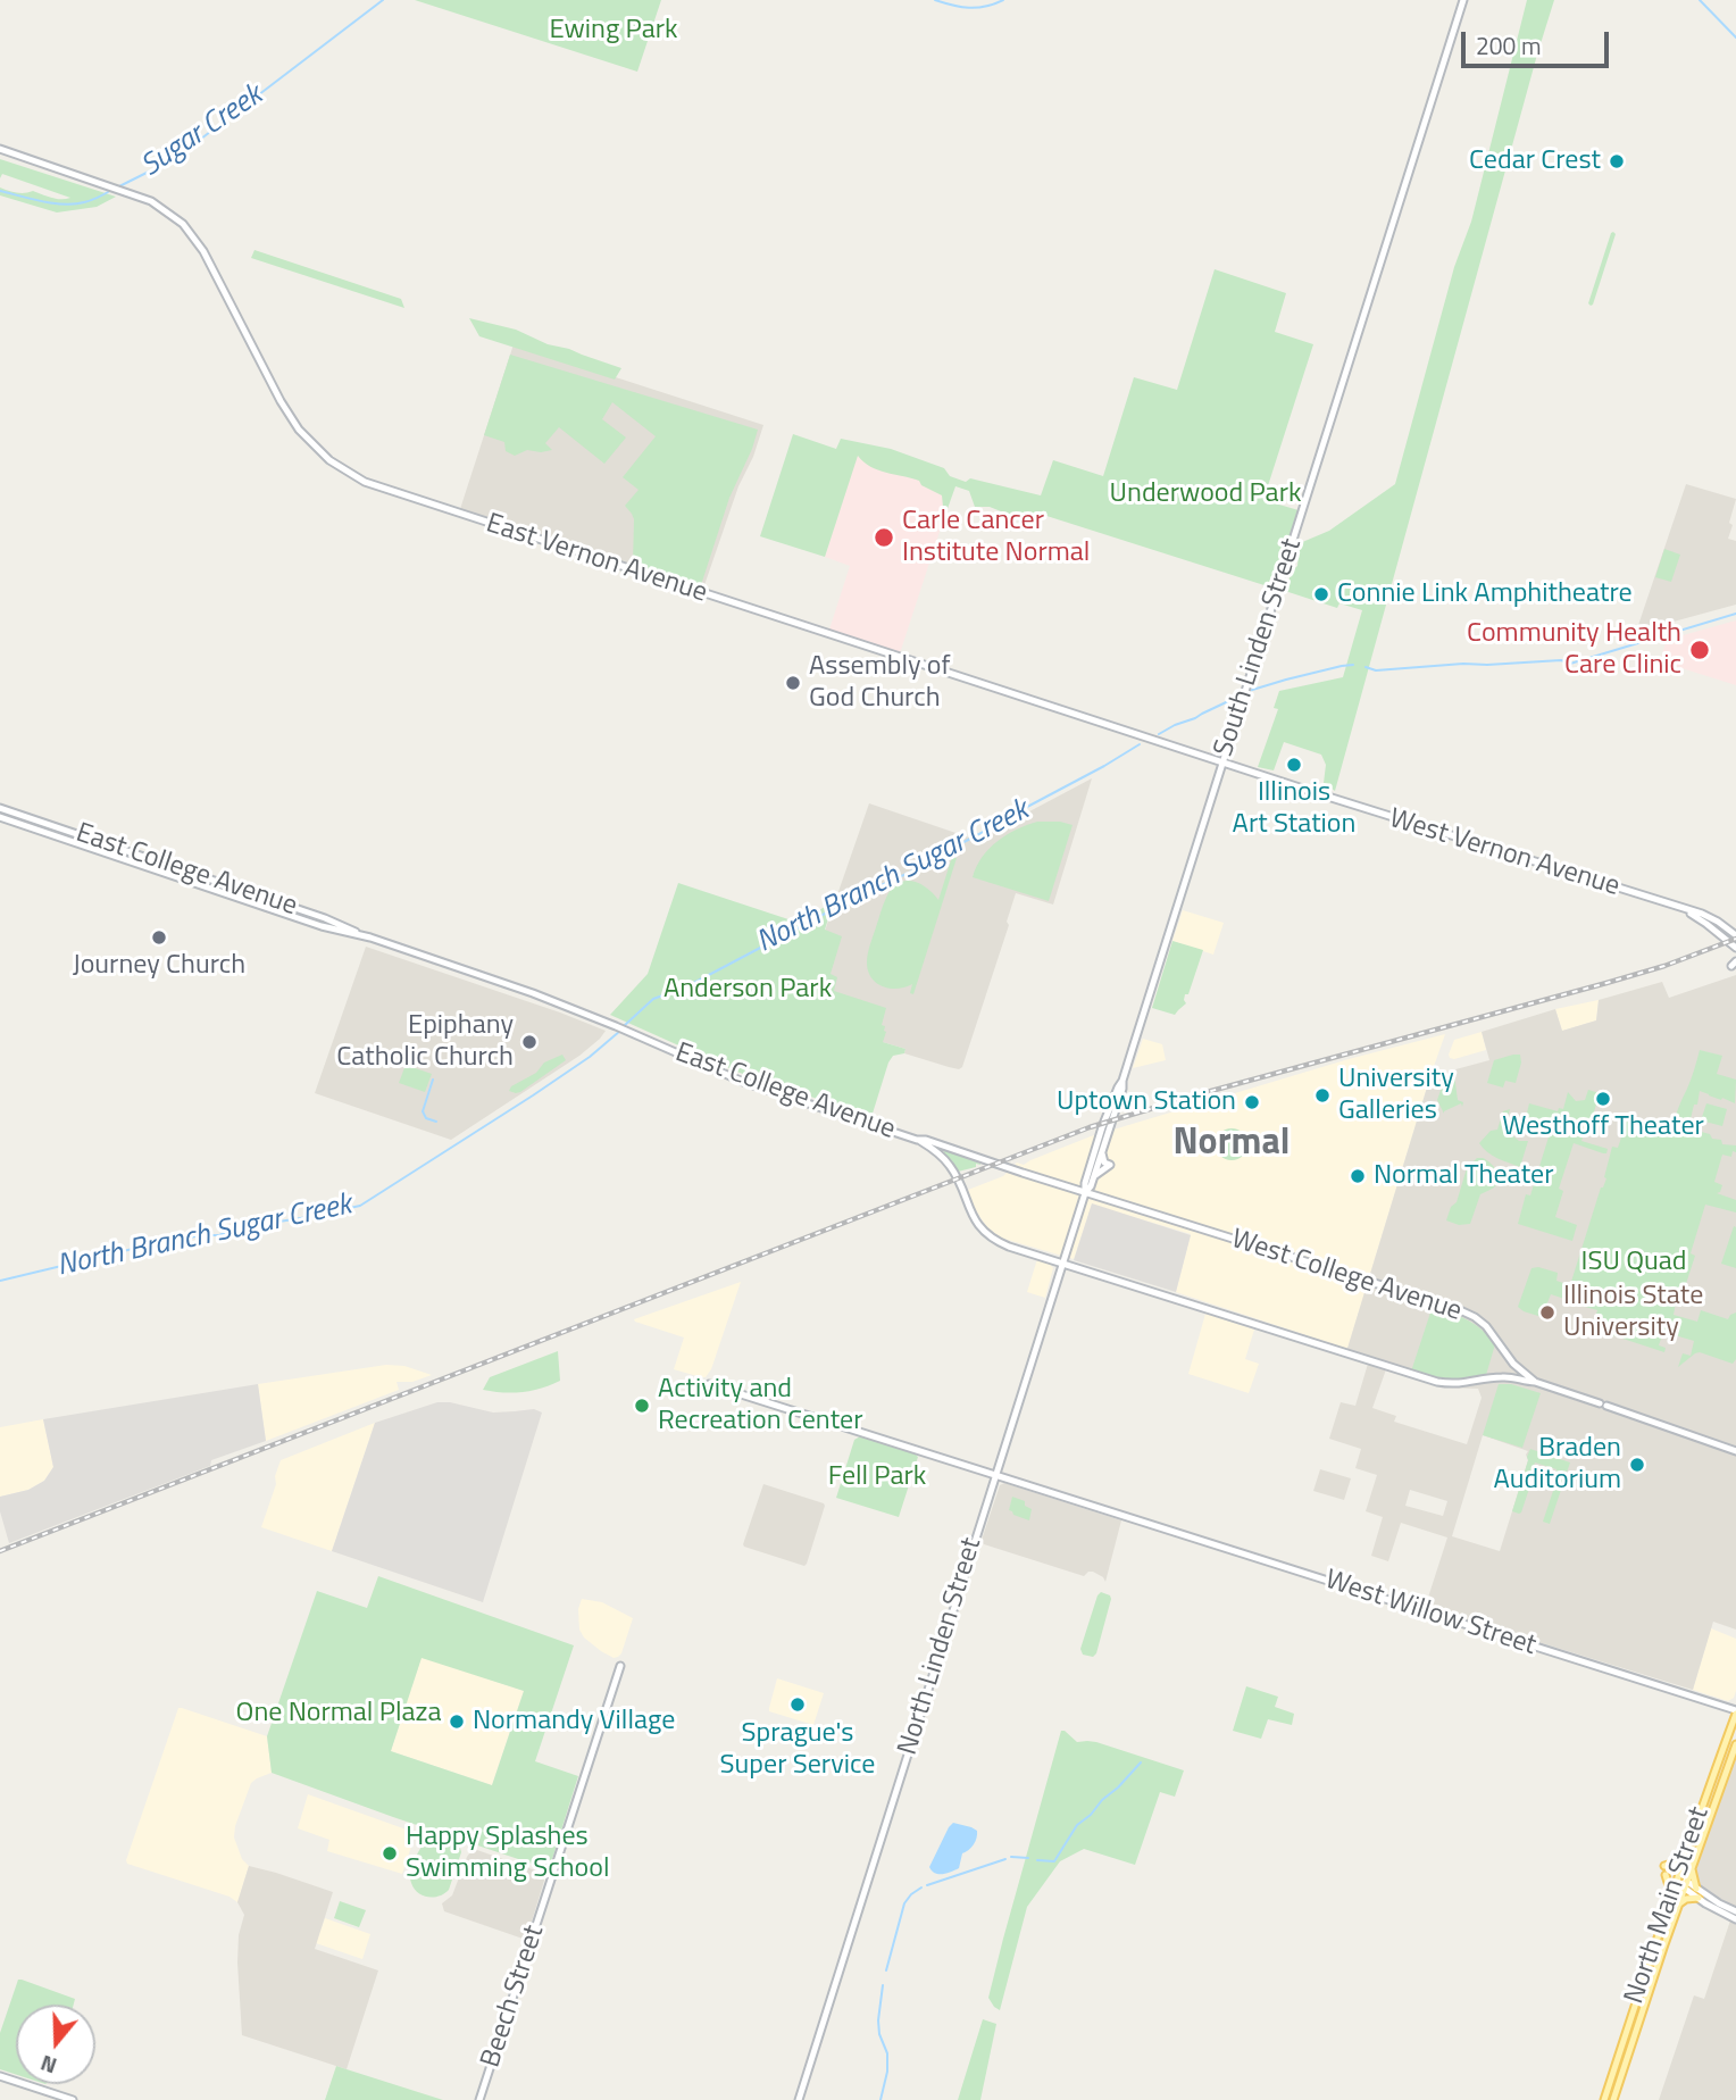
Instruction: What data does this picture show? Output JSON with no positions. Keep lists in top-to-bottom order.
{
  "streets": {
    "main road": [
      "East Vernon Avenue",
      "South Linden Street",
      "West Vernon Avenue",
      "East College Avenue",
      "West College Avenue",
      "West Willow Street",
      "North Linden Street",
      "North Main Street",
      "Beech Street"
    ]
  },
  "crossings": [
    ["East Vernon Avenue", "South Linden Street"],
    ["East Vernon Avenue", "West Vernon Avenue"],
    ["South Linden Street", "East College Avenue"],
    ["South Linden Street", "North Linden Street"],
    ["East College Avenue", "West College Avenue"],
    ["East College Avenue", "North Linden Street"],
    ["West Willow Street", "North Linden Street"],
    ["West Willow Street", "North Main Street"]
  ],
  "districts": ["Normal"],
  "water": ["Sugar Creek", "North Branch Sugar Creek"],
  "parks": [
    "Ewing Park",
    "Underwood Park",
    "Anderson Park",
    "ISU Quad",
    "Fell Park",
    "One Normal Plaza"
  ],
  "places": [
    "Cedar Crest",
    "Carle Cancer Institute Normal",
    "Connie Link Amphitheatre",
    "Community Health Care Clinic",
    "Assembly of God Church",
    "Illinois Art Station",
    "Journey Church",
    "Epiphany Catholic Church",
    "University Galleries",
    "Westhoff Theater",
    "Uptown Station",
    "Normal Theater",
    "Illinois State University",
    "Activity and Recreation Center",
    "Braden Auditorium",
    "Sprague's Super Service",
    "Normandy Village",
    "Happy Splashes Swimming School"
  ],
  "scale_bar": "200 m",
  "north": "bottom"
}
